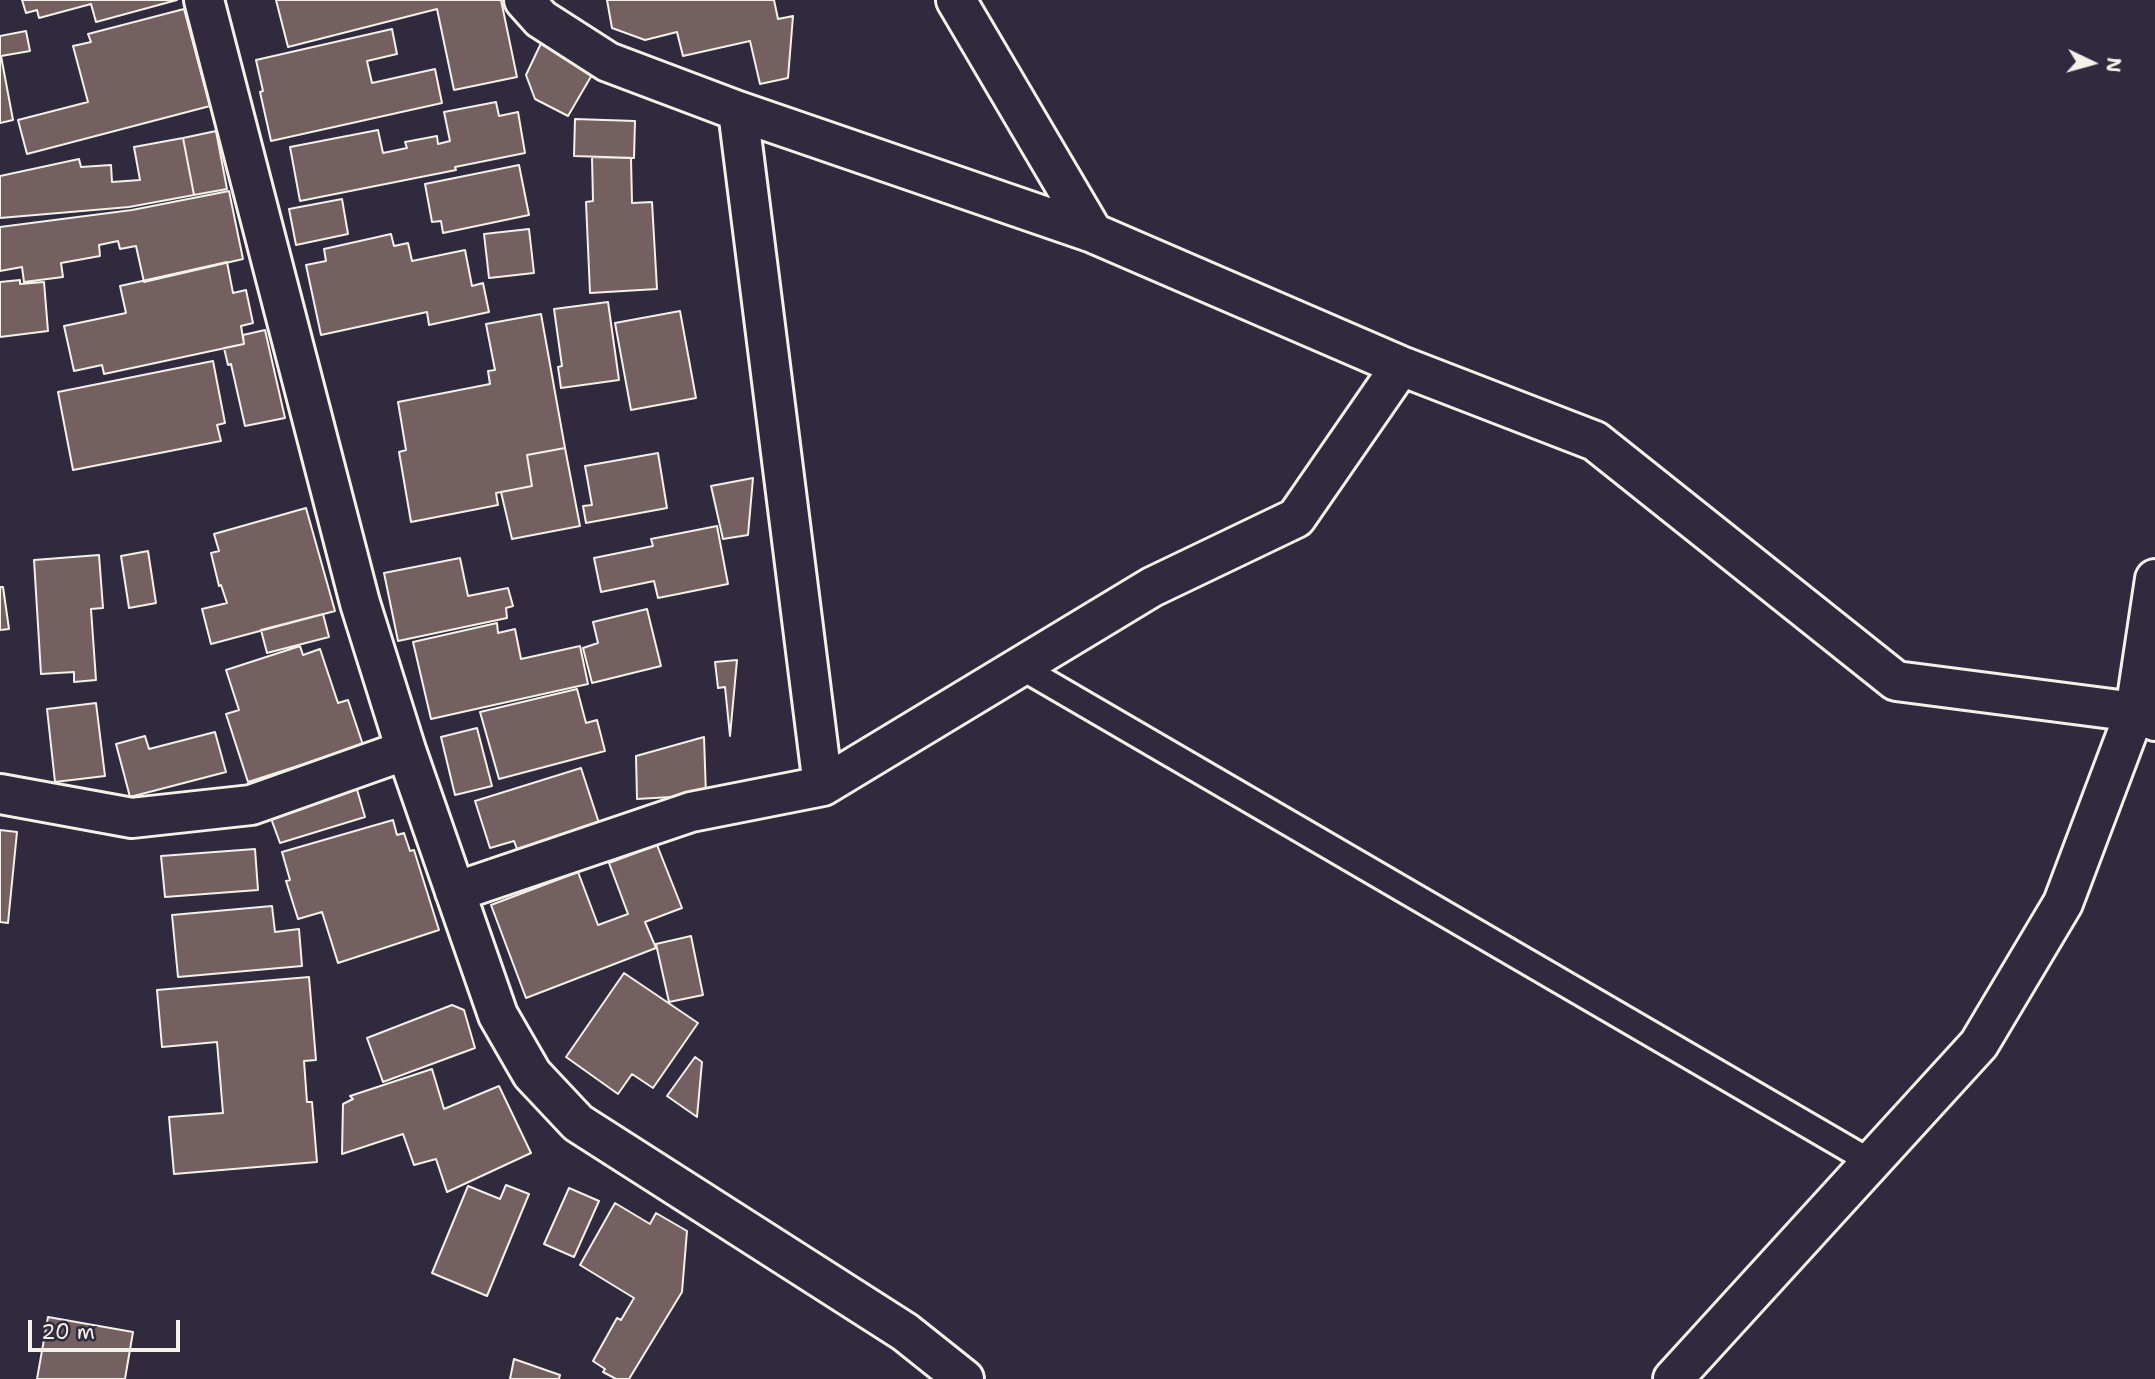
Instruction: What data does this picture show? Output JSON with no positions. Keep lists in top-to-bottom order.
{
  "scale_bar": "20 m",
  "north": "right"
}
